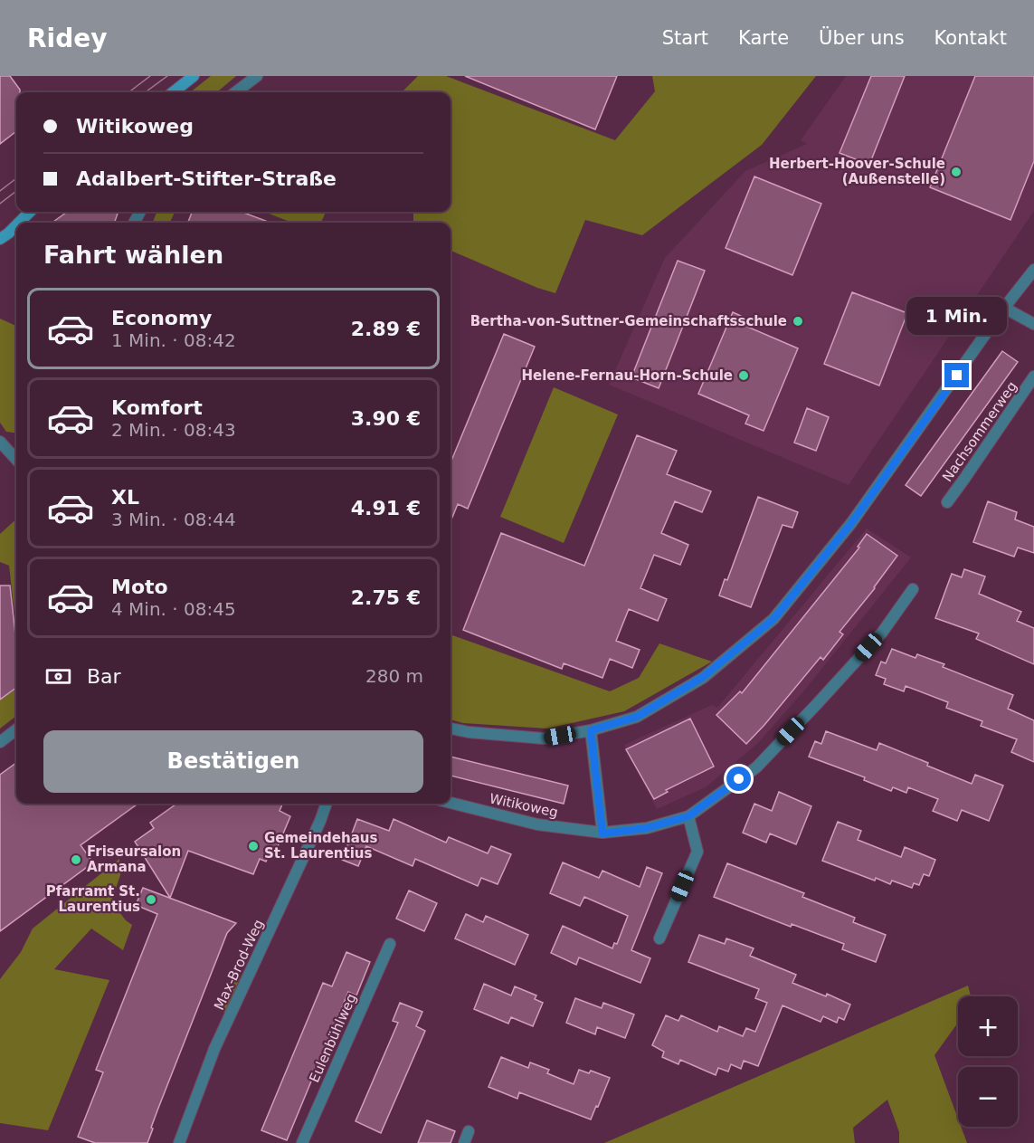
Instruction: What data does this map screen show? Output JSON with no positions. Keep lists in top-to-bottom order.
{
  "streets": {
    "street": [
      "Nachsommerweg",
      "Witikoweg",
      "Max-Brod-Weg",
      "Eulenbühlweg"
    ]
  },
  "places": [
    "Herbert-Hoover-Schule (Außenstelle)",
    "Bertha-von-Suttner-Gemeinschaftsschule",
    "Helene-Fernau-Horn-Schule",
    "Gemeindehaus St. Laurentius",
    "Friseursalon Armana",
    "Pfarramt St. Laurentius"
  ],
  "page": {
    "header": "Ridey",
    "nav": [
      "Start",
      "Karte",
      "Über uns",
      "Kontakt"
    ],
    "banner": ["Witikoweg", "Adalbert-Stifter-Straße"],
    "heading": "Fahrt wählen",
    "list": [
      {
        "name": "Economy",
        "note": "1 Min. · 08:42",
        "value": "2.89 €"
      },
      {
        "name": "Komfort",
        "note": "2 Min. · 08:43",
        "value": "3.90 €"
      },
      {
        "name": "XL",
        "note": "3 Min. · 08:44",
        "value": "4.91 €"
      },
      {
        "name": "Moto",
        "note": "4 Min. · 08:45",
        "value": "2.75 €"
      }
    ],
    "bubble": "1 Min.",
    "pay": ["Bar", "280 m"],
    "buttons": "Bestätigen",
    "map_buttons": ["+", "−"]
  }
}
